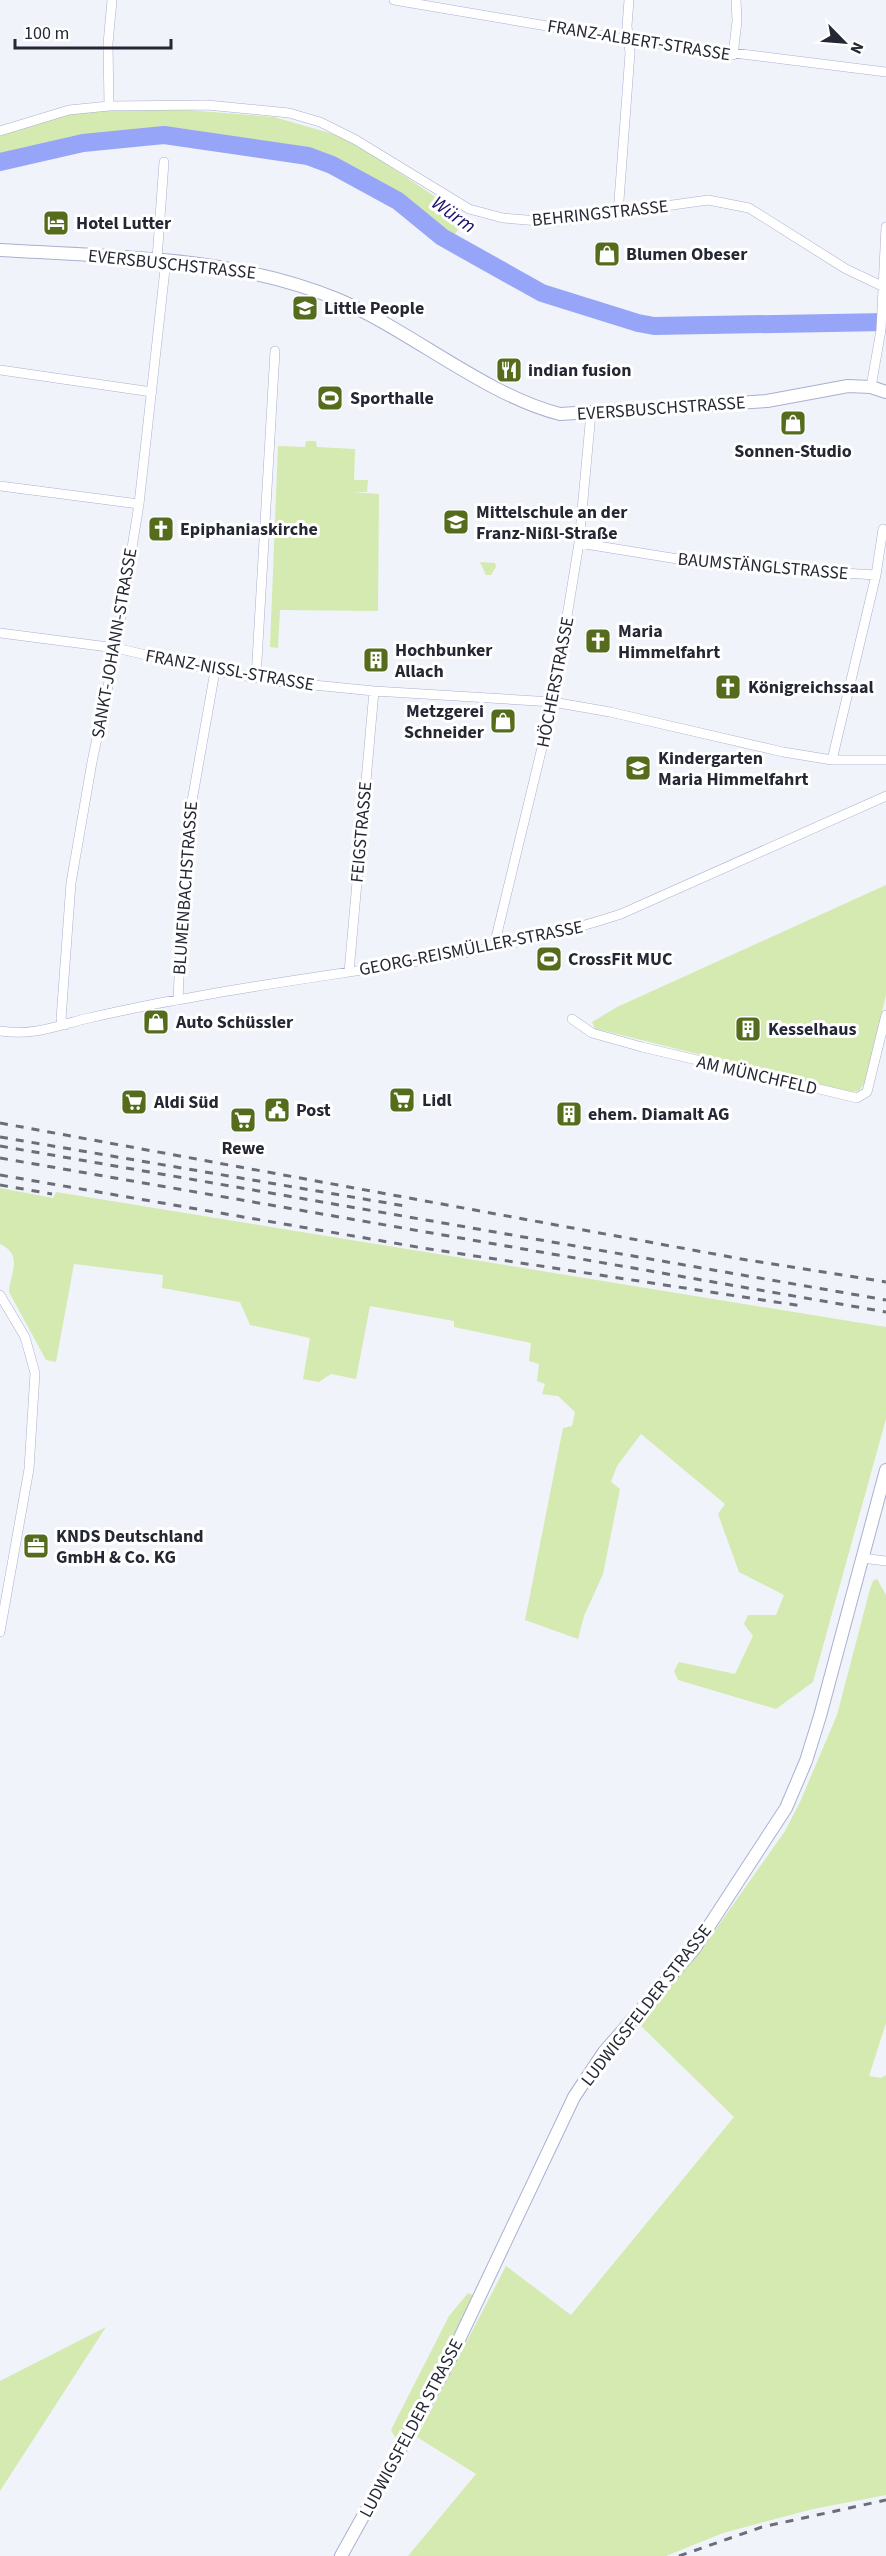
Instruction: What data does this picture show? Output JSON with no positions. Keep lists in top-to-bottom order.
{
  "streets": {
    "street": [
      "FRANZ-ALBERT-STRASSE",
      "BEHRINGSTRASSE",
      "EVERSBUSCHSTRASSE",
      "BAUMSTÄNGLSTRASSE",
      "SANKT-JOHANN-STRASSE",
      "FRANZ-NISSL-STRASSE",
      "HÖCHERSTRASSE",
      "FEIGSTRASSE",
      "BLUMENBACHSTRASSE",
      "GEORG-REISMÜLLER-STRASSE",
      "AM MÜNCHFELD",
      "LUDWIGSFELDER STRASSE"
    ]
  },
  "crossings": [
    ["EVERSBUSCHSTRASSE", "SANKT-JOHANN-STRASSE"],
    ["EVERSBUSCHSTRASSE", "HÖCHERSTRASSE"],
    ["BAUMSTÄNGLSTRASSE", "HÖCHERSTRASSE"],
    ["SANKT-JOHANN-STRASSE", "FRANZ-NISSL-STRASSE"],
    ["SANKT-JOHANN-STRASSE", "GEORG-REISMÜLLER-STRASSE"],
    ["FRANZ-NISSL-STRASSE", "HÖCHERSTRASSE"],
    ["FRANZ-NISSL-STRASSE", "FEIGSTRASSE"],
    ["FRANZ-NISSL-STRASSE", "BLUMENBACHSTRASSE"],
    ["HÖCHERSTRASSE", "GEORG-REISMÜLLER-STRASSE"],
    ["FEIGSTRASSE", "GEORG-REISMÜLLER-STRASSE"],
    ["BLUMENBACHSTRASSE", "GEORG-REISMÜLLER-STRASSE"]
  ],
  "water": ["Würm"],
  "places": {
    "hotel": ["Hotel Lutter"],
    "shop": [
      "Blumen Obeser",
      "Sonnen-Studio",
      "Metzgerei Schneider",
      "Auto Schüssler"
    ],
    "school or university": ["Little People", "Mittelschule an der Franz-Nißl-Straße", "Kindergarten Maria Himmelfahrt"],
    "restaurant": ["indian fusion"],
    "sports": ["Sporthalle", "CrossFit MUC"],
    "church": ["Epiphaniaskirche", "Maria Himmelfahrt", "Königreichssaal"],
    "building": ["Hochbunker Allach", "Kesselhaus", "ehem. Diamalt AG"],
    "supermarket": ["Lidl", "Aldi Süd", "Rewe"],
    "public building": ["Post"],
    "office": ["KNDS Deutschland GmbH & Co. KG"]
  },
  "scale_bar": "100 m",
  "north": "bottom right"
}
